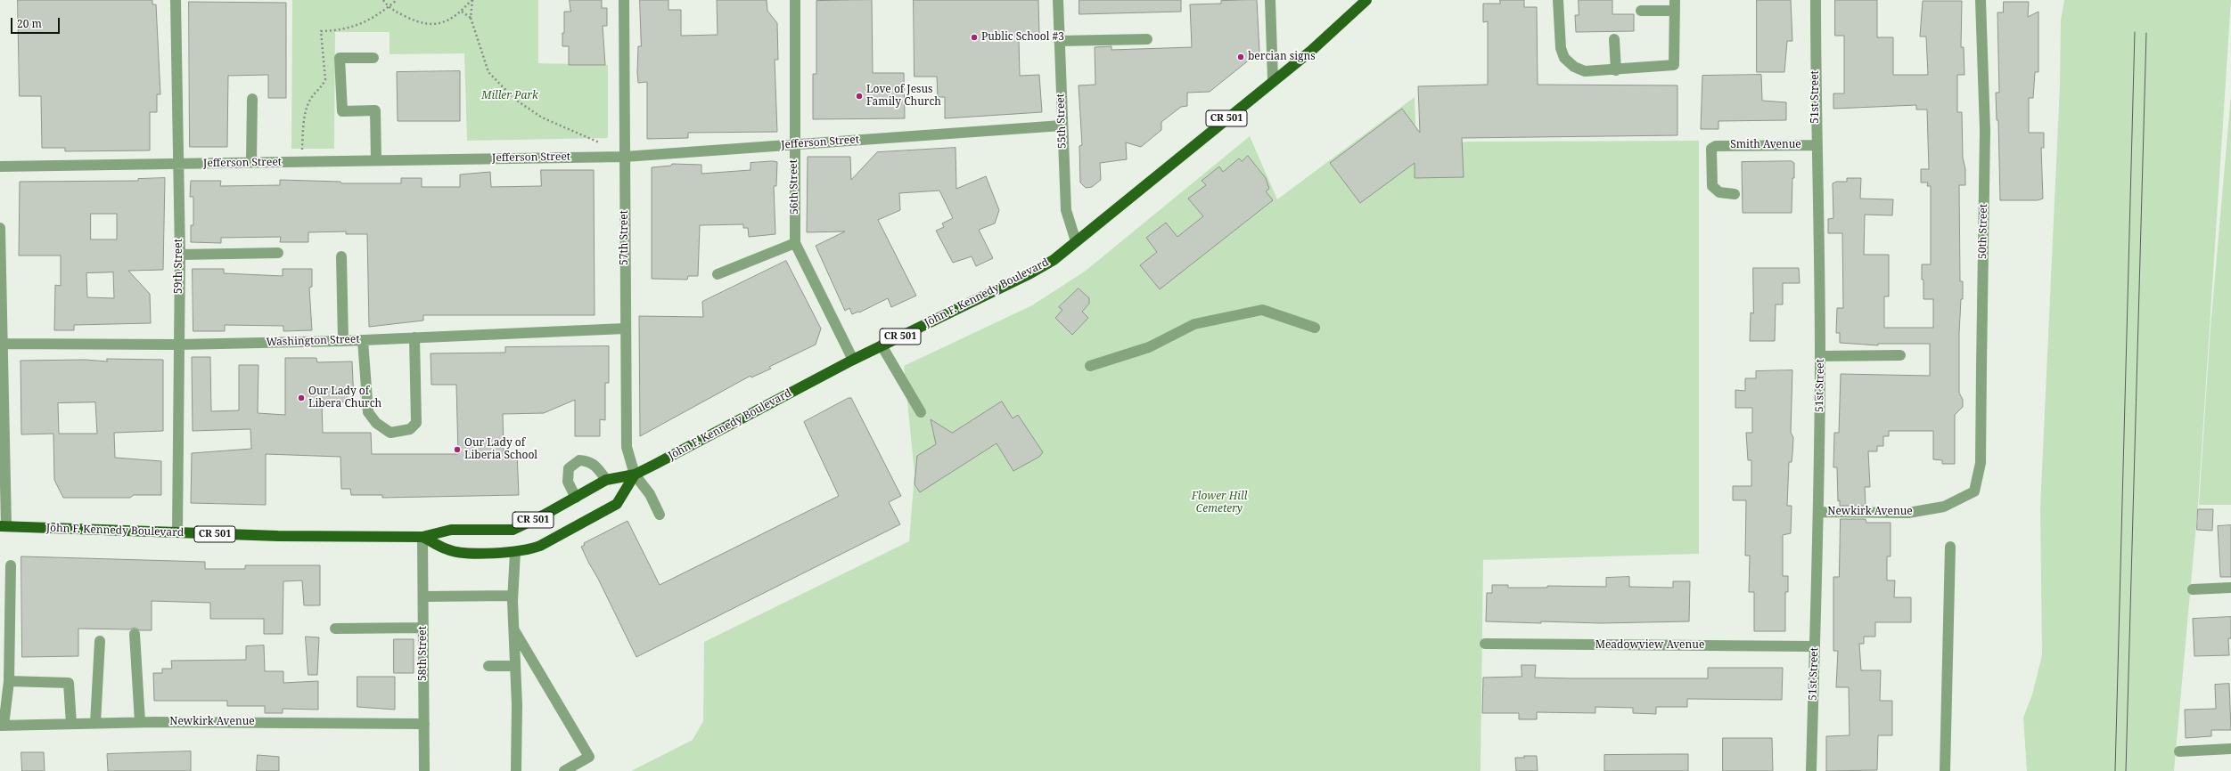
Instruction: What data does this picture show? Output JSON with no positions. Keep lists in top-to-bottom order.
{
  "streets": {
    "main road": ["CR 501", "John F. Kennedy Boulevard"],
    "street": [
      "51st Street",
      "55th Street",
      "Jefferson Street",
      "Smith Avenue",
      "56th Street",
      "50th Street",
      "57th Street",
      "59th Street",
      "Washington Street",
      "Newkirk Avenue",
      "Meadowview Avenue",
      "58th Street"
    ]
  },
  "crossings": [
    ["51st Street", "Smith Avenue"],
    ["51st Street", "Newkirk Avenue"],
    ["51st Street", "Meadowview Avenue"],
    ["55th Street", "Jefferson Street"],
    ["55th Street", "John F. Kennedy Boulevard"],
    ["Jefferson Street", "56th Street"],
    ["Jefferson Street", "57th Street"],
    ["Jefferson Street", "59th Street"],
    ["56th Street", "John F. Kennedy Boulevard"],
    ["50th Street", "Newkirk Avenue"],
    ["57th Street", "John F. Kennedy Boulevard"],
    ["57th Street", "Washington Street"],
    ["59th Street", "John F. Kennedy Boulevard"],
    ["59th Street", "Washington Street"],
    ["John F. Kennedy Boulevard", "58th Street"],
    ["Newkirk Avenue", "58th Street"]
  ],
  "parks": ["Miller Park", "Flower Hill Cemetery"],
  "places": [
    "Public School #3",
    "bercian signs",
    "Love of Jesus Family Church",
    "Our Lady of Libera Church",
    "Our Lady of Liberia School"
  ],
  "scale_bar": "20 m"
}
